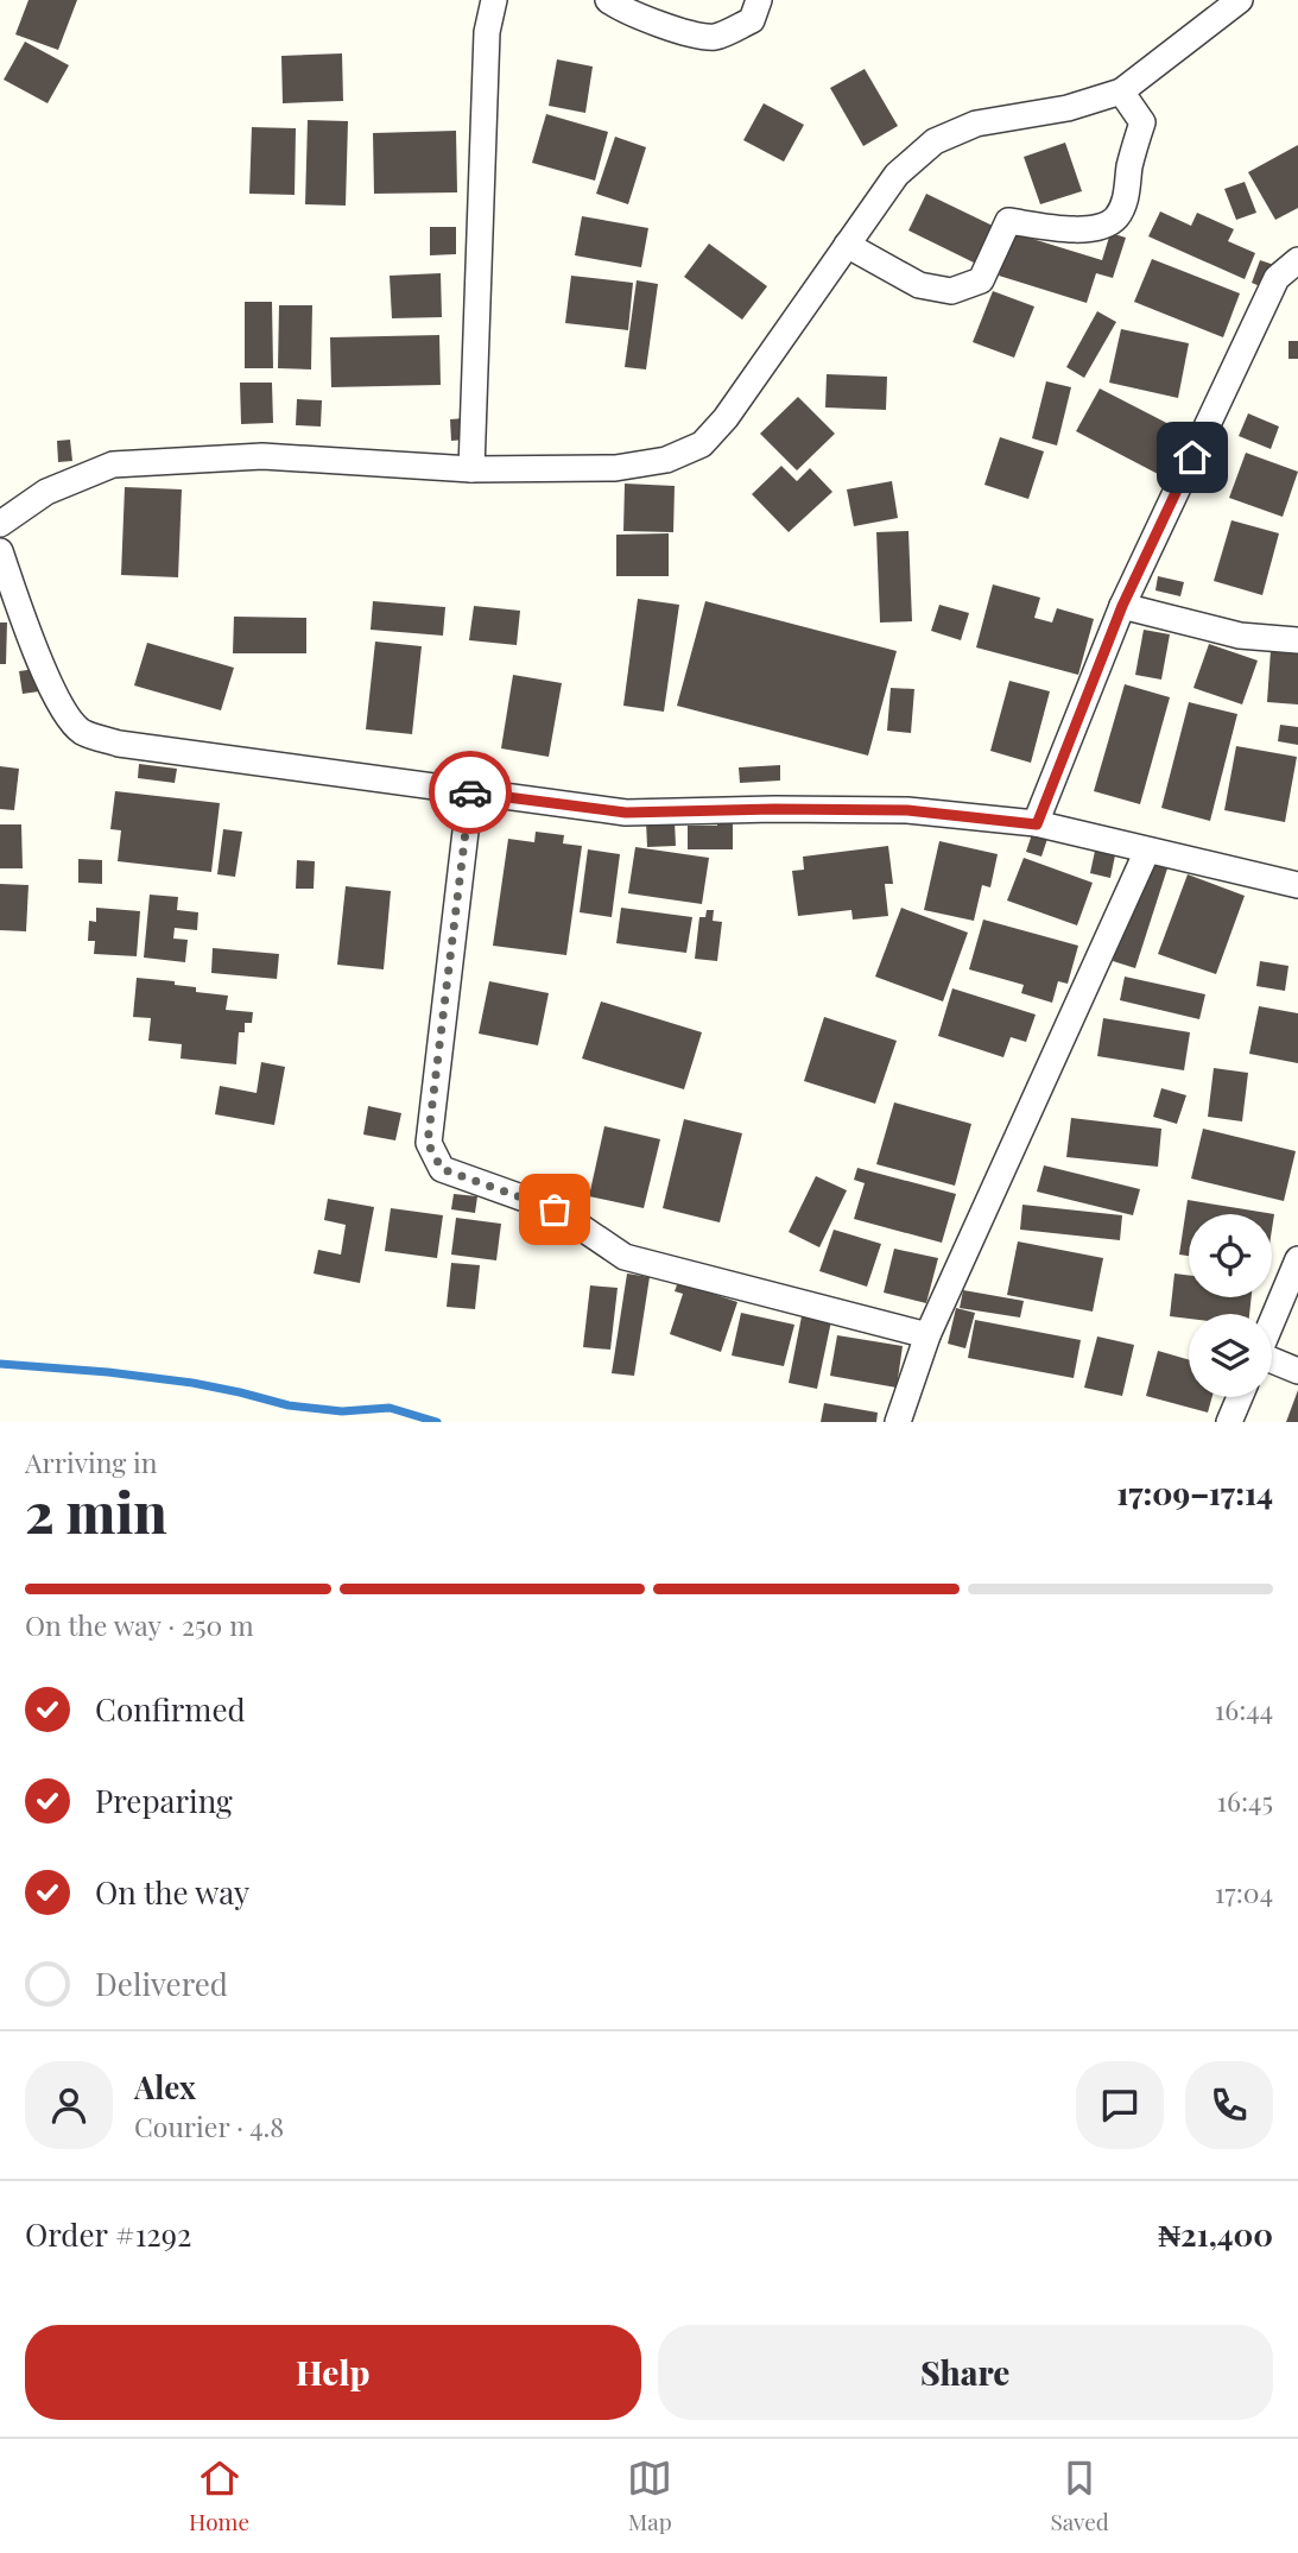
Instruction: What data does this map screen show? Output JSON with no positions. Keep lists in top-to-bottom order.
{
  "page": {
    "heading": ["2 min", "Arriving in", "17:09–17:14"],
    "panel": [
      "Alex",
      "Courier · 4.8",
      "Order #1292",
      "₦21,400"
    ],
    "bar": "On the way · 250 m",
    "list": [
      ["Confirmed", "16:44"],
      ["Preparing", "16:45"],
      ["On the way", "17:04"],
      "Delivered"
    ],
    "buttons": ["Help", "Share"],
    "tabs": ["Home", "Map", "Saved"]
  }
}
